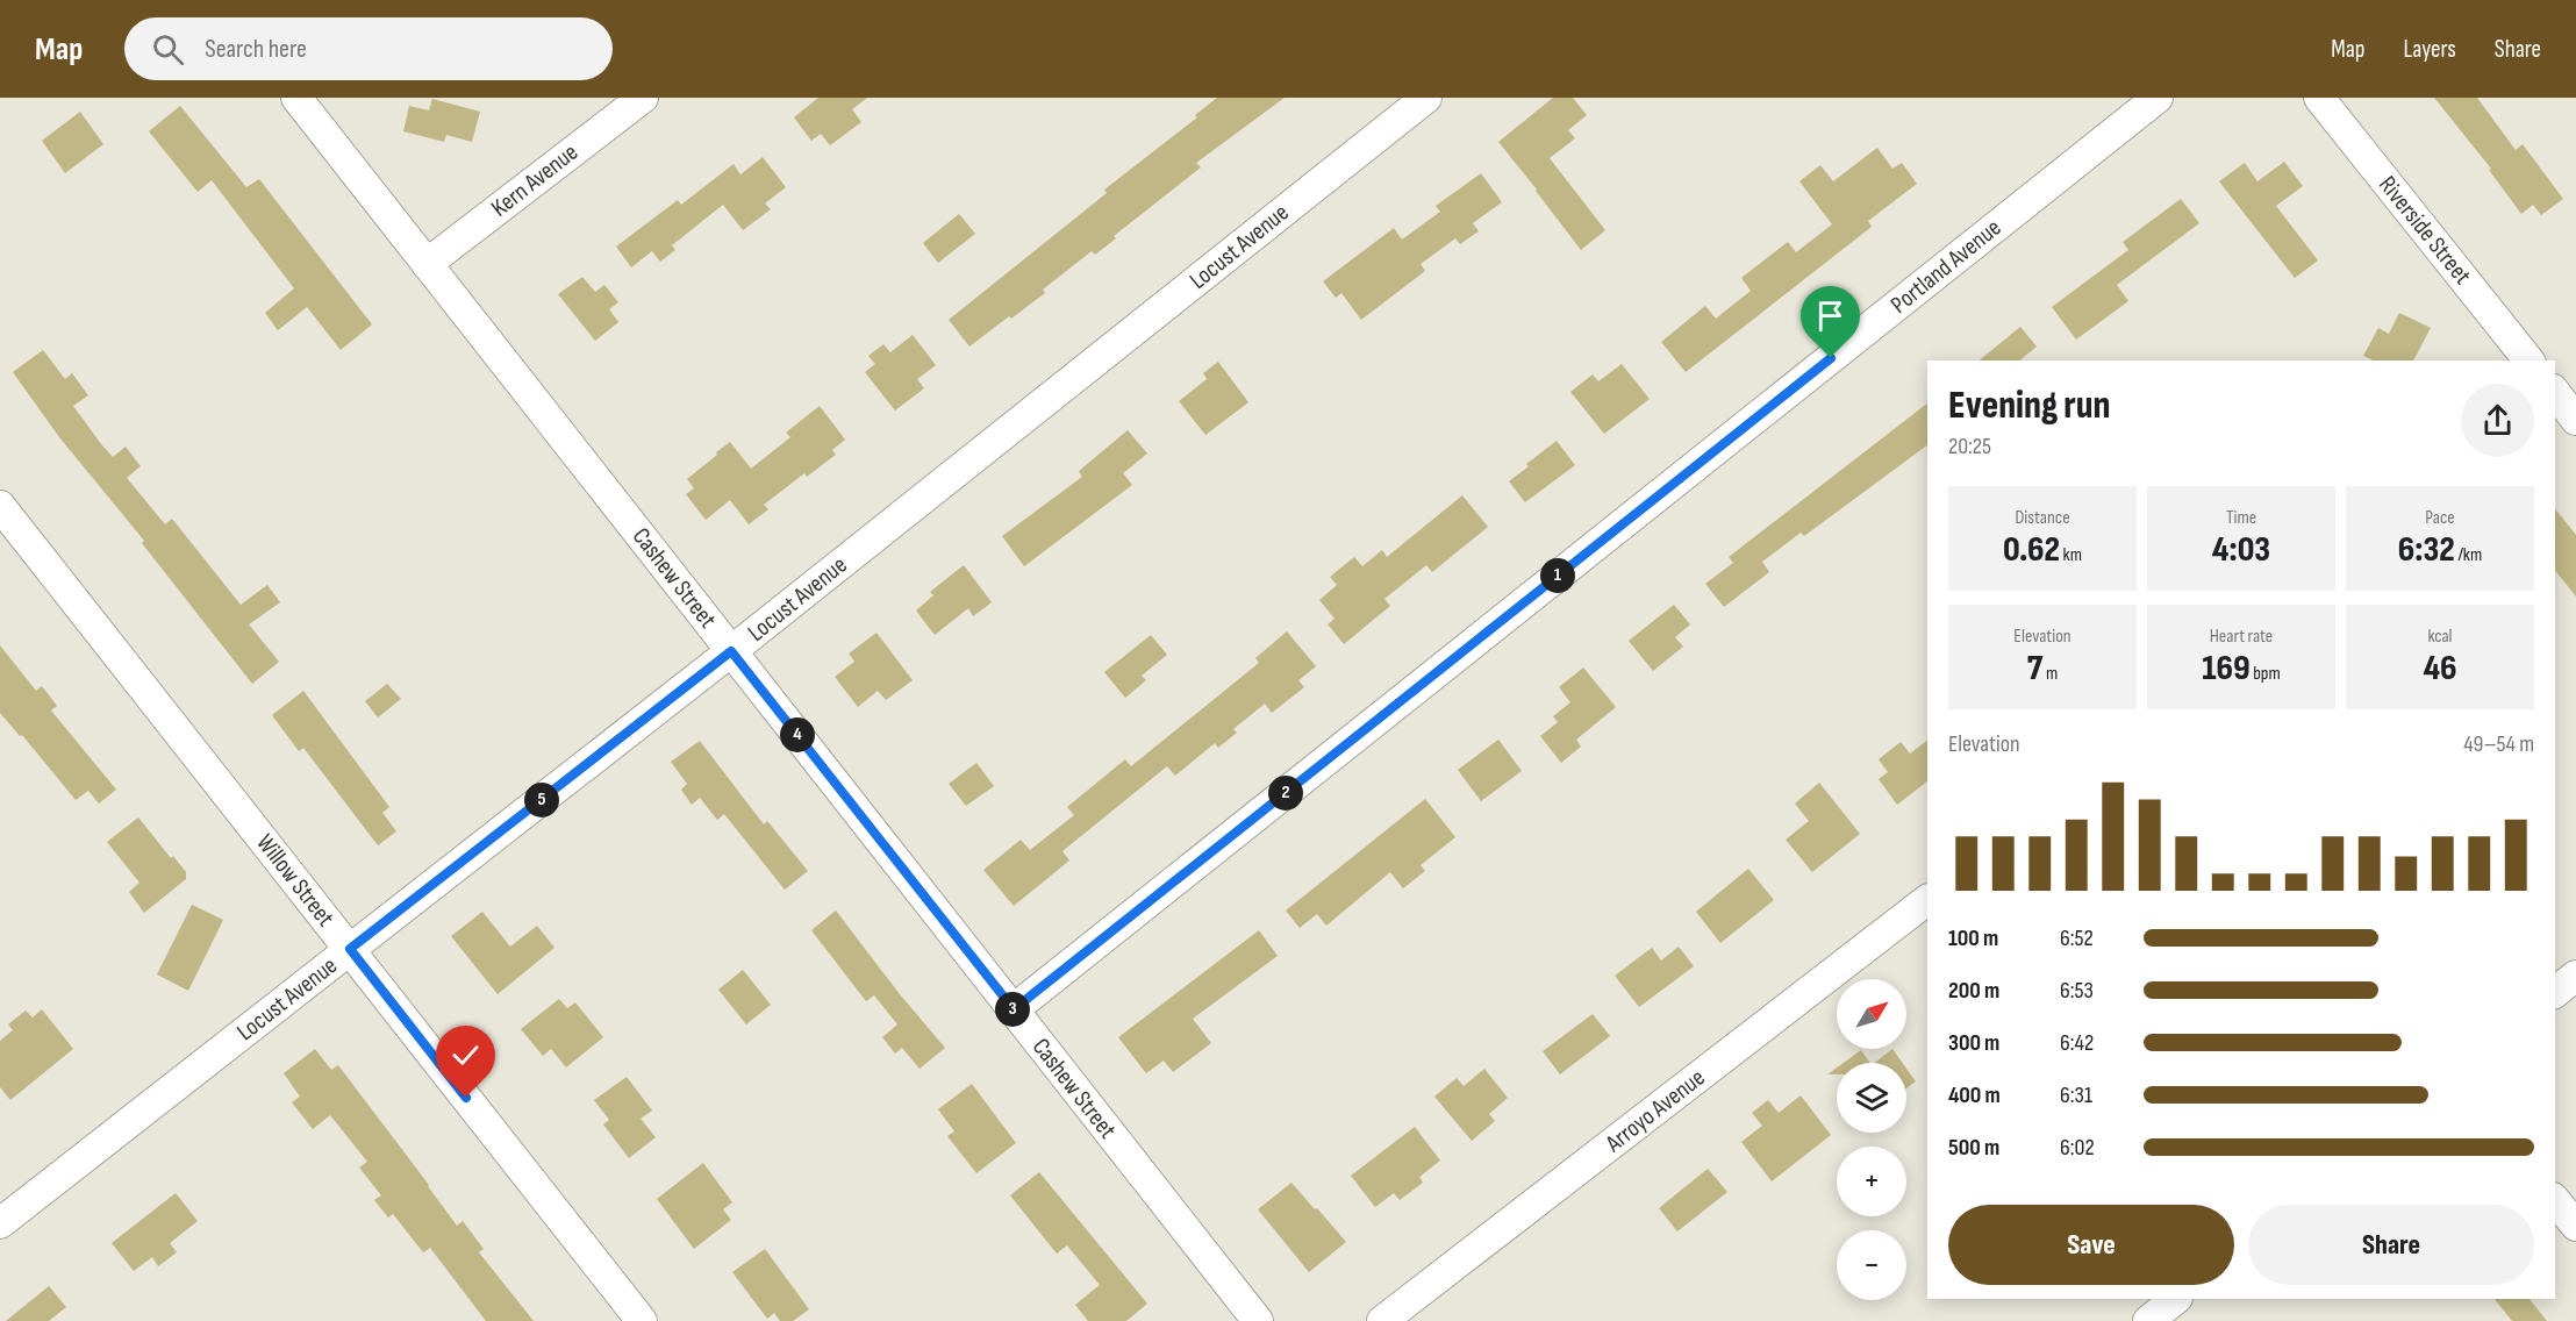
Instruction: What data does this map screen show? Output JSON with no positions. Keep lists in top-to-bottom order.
{
  "streets": {
    "street": [
      "Kern Avenue",
      "Riverside Street",
      "Locust Avenue",
      "Portland Avenue",
      "Cashew Street",
      "Willow Street",
      "Arroyo Avenue"
    ]
  },
  "crossings": [
    ["Kern Avenue", "Cashew Street"],
    ["Locust Avenue", "Cashew Street"],
    ["Locust Avenue", "Willow Street"],
    ["Portland Avenue", "Cashew Street"]
  ],
  "north": "top right",
  "page": {
    "header": "Map",
    "search": "Search here",
    "nav": ["Map", "Layers", "Share"],
    "heading": ["Evening run", "20:25"],
    "stats": [
      ["Distance", "0.62 km"],
      ["Time", "4:03"],
      ["Pace", "6:32 /km"],
      ["Elevation", "7 m"],
      ["Heart rate", "169 bpm"],
      ["kcal", "46"]
    ],
    "pins": [
      "1",
      "4",
      "2",
      "5",
      "3"
    ],
    "chart": ["Elevation", "49–54 m"],
    "list": [
      {
        "name": "100 m",
        "note": "6:52"
      },
      {
        "name": "200 m",
        "note": "6:53"
      },
      {
        "name": "300 m",
        "note": "6:42"
      },
      {
        "name": "400 m",
        "note": "6:31"
      },
      {
        "name": "500 m",
        "note": "6:02"
      }
    ],
    "map_buttons": ["+", "−"],
    "buttons": ["Save", "Share"]
  }
}
